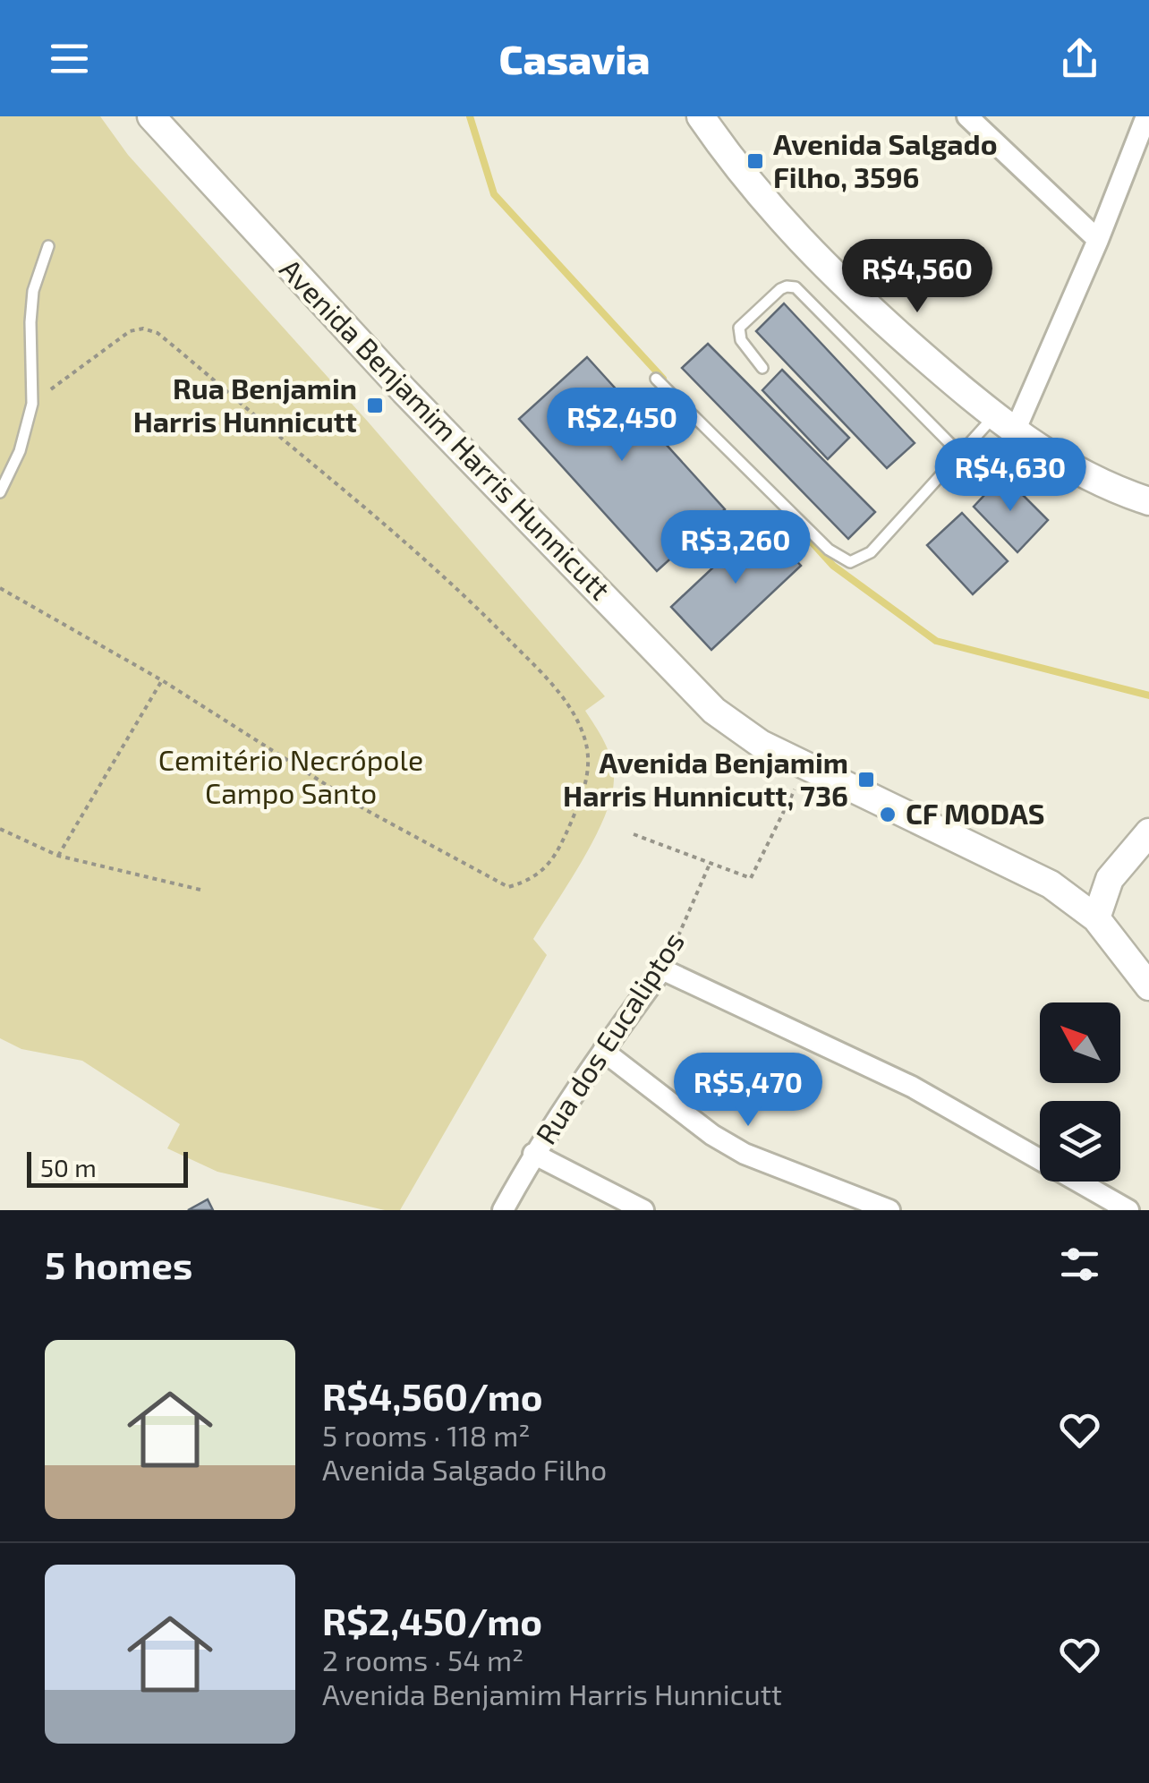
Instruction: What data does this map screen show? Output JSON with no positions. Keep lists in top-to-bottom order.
{
  "streets": {
    "main road": ["Avenida Benjamim Harris Hunnicutt"],
    "street": ["Rua dos Eucaliptos"]
  },
  "parks": ["Cemitério Necrópole Campo Santo"],
  "places": {
    "transit": ["Avenida Salgado Filho, 3596", "Rua Benjamin Harris Hunnicutt", "Avenida Benjamim Harris Hunnicutt, 736"],
    "other": ["CF MODAS"]
  },
  "scale_bar": "50 m",
  "north": "top left",
  "page": {
    "header": "Casavia",
    "price": [
      "R$4,560",
      "R$2,450",
      "R$4,630",
      "R$3,260",
      "R$5,470"
    ],
    "scale": "50 m",
    "heading": "5 homes",
    "list": [
      {
        "name": "R$4,560/mo",
        "note": "5 rooms · 118 m² · Avenida Salgado Filho"
      },
      {
        "name": "R$2,450/mo",
        "note": "2 rooms · 54 m² · Avenida Benjamim Harris Hunnicutt"
      }
    ]
  }
}
